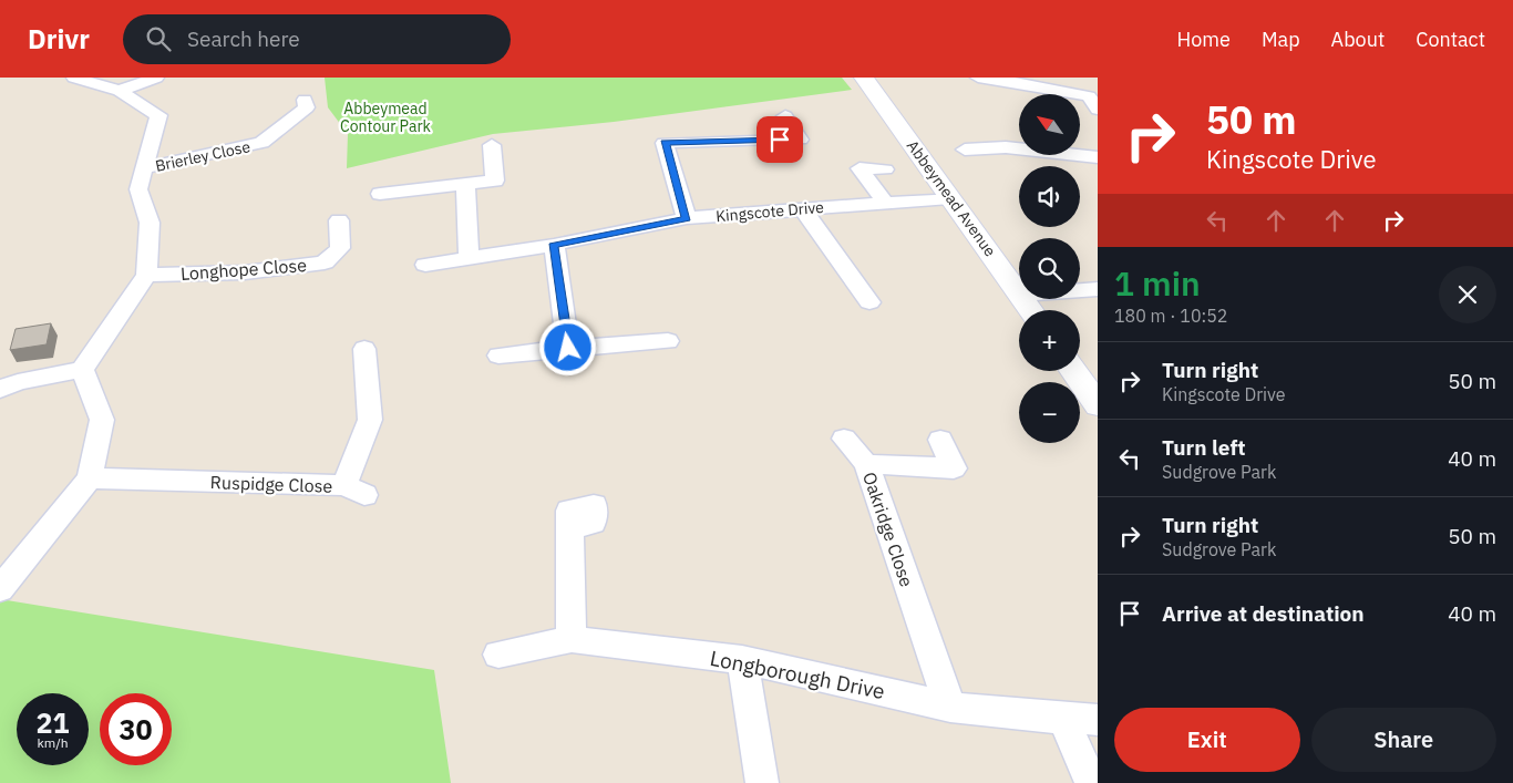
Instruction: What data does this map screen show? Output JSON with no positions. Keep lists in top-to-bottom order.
{
  "streets": {
    "street": [
      "Brierley Close",
      "Abbeymead Avenue",
      "Kingscote Drive",
      "Longhope Close",
      "Ruspidge Close",
      "Oakridge Close",
      "Longborough Drive"
    ]
  },
  "crossings": [
    ["Abbeymead Avenue", "Kingscote Drive"],
    ["Oakridge Close", "Longborough Drive"]
  ],
  "parks": ["Abbeymead Contour Park"],
  "north": "top left",
  "page": {
    "header": "Drivr",
    "search": "Search here",
    "nav": [
      "Home",
      "Map",
      "About",
      "Contact"
    ],
    "turn": ["50 m", "Kingscote Drive"],
    "map_buttons": ["+", "−"],
    "heading": ["1 min", "180 m · 10:52"],
    "list": [
      {
        "name": "Turn right",
        "note": "Kingscote Drive",
        "value": "50 m"
      },
      {
        "name": "Turn left",
        "note": "Sudgrove Park",
        "value": "40 m"
      },
      {
        "name": "Turn right",
        "note": "Sudgrove Park",
        "value": "50 m"
      },
      {
        "name": "Arrive at destination",
        "value": "40 m"
      }
    ],
    "speed": "21 km/h",
    "limit": "30",
    "buttons": ["Exit", "Share"]
  }
}
